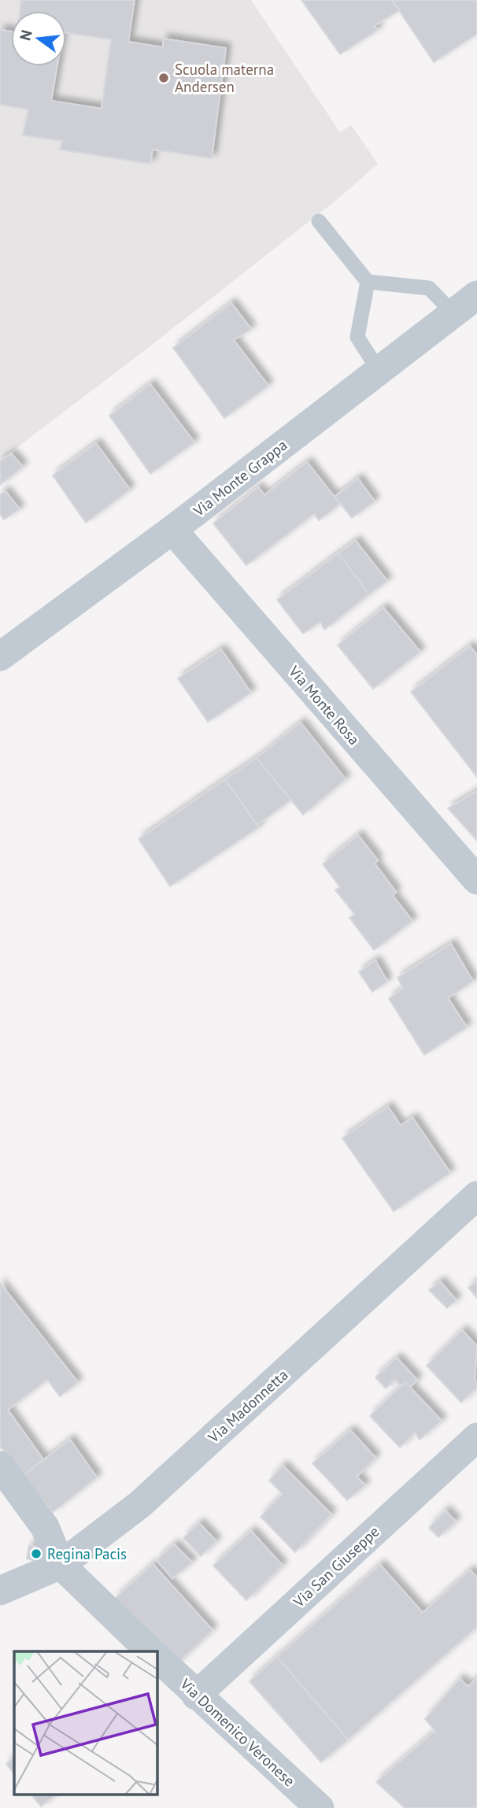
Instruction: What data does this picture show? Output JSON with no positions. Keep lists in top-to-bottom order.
{
  "streets": {
    "street": [
      "Via Monte Grappa",
      "Via Monte Rosa",
      "Via Madonnetta",
      "Via San Giuseppe",
      "Via Domenico Veronese"
    ]
  },
  "crossings": [
    ["Via Monte Grappa", "Via Monte Rosa"],
    ["Via San Giuseppe", "Via Domenico Veronese"]
  ],
  "places": ["Scuola materna Andersen", "Regina Pacis"],
  "north": "left"
}
